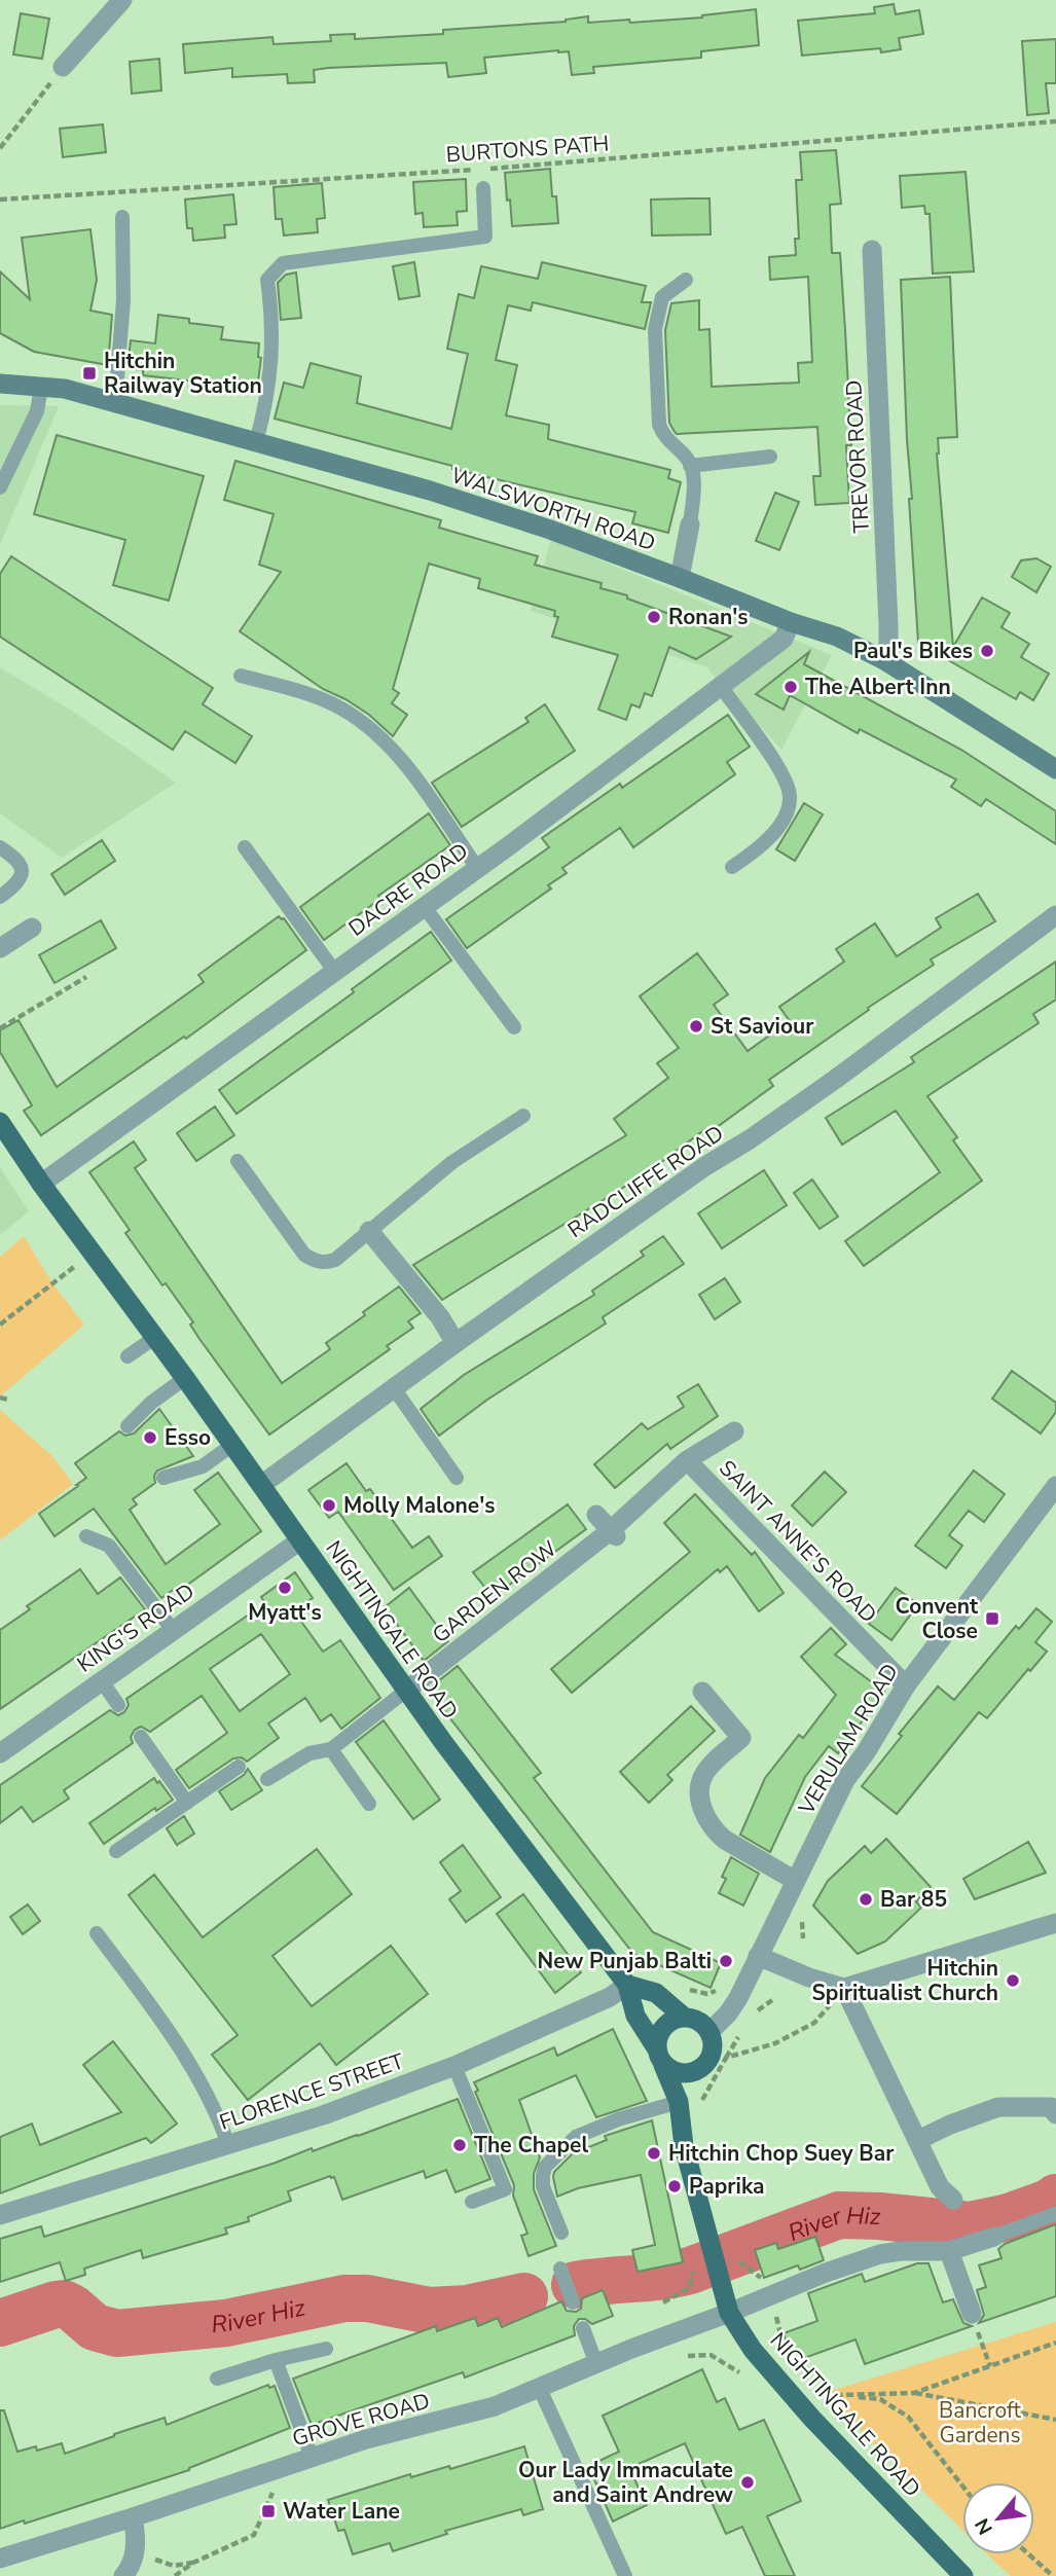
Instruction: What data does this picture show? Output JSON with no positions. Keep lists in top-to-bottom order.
{
  "streets": {
    "main road": ["WALSWORTH ROAD", "NIGHTINGALE ROAD"],
    "street": [
      "TREVOR ROAD",
      "DACRE ROAD",
      "RADCLIFFE ROAD",
      "SAINT ANNE'S ROAD",
      "GARDEN ROW",
      "KING'S ROAD",
      "VERULAM ROAD",
      "FLORENCE STREET",
      "GROVE ROAD"
    ],
    "path": ["BURTONS PATH"]
  },
  "crossings": [
    ["TREVOR ROAD", "WALSWORTH ROAD"],
    ["WALSWORTH ROAD", "DACRE ROAD"],
    ["DACRE ROAD", "NIGHTINGALE ROAD"],
    ["RADCLIFFE ROAD", "NIGHTINGALE ROAD"],
    ["SAINT ANNE'S ROAD", "GARDEN ROW"],
    ["SAINT ANNE'S ROAD", "VERULAM ROAD"],
    ["GARDEN ROW", "NIGHTINGALE ROAD"],
    ["KING'S ROAD", "NIGHTINGALE ROAD"],
    ["NIGHTINGALE ROAD", "VERULAM ROAD"],
    ["NIGHTINGALE ROAD", "FLORENCE STREET"],
    ["NIGHTINGALE ROAD", "GROVE ROAD"]
  ],
  "water": ["River Hiz"],
  "parks": ["Bancroft Gardens"],
  "places": {
    "transit": ["Hitchin Railway Station", "Convent Close", "Water Lane"],
    "other": [
      "Ronan's",
      "Paul's Bikes",
      "The Albert Inn",
      "St Saviour",
      "Esso",
      "Molly Malone's",
      "Myatt's",
      "Bar 85",
      "New Punjab Balti",
      "Hitchin Spiritualist Church",
      "The Chapel",
      "Hitchin Chop Suey Bar",
      "Paprika",
      "Our Lady Immaculate and Saint Andrew"
    ]
  },
  "north": "bottom left"
}
